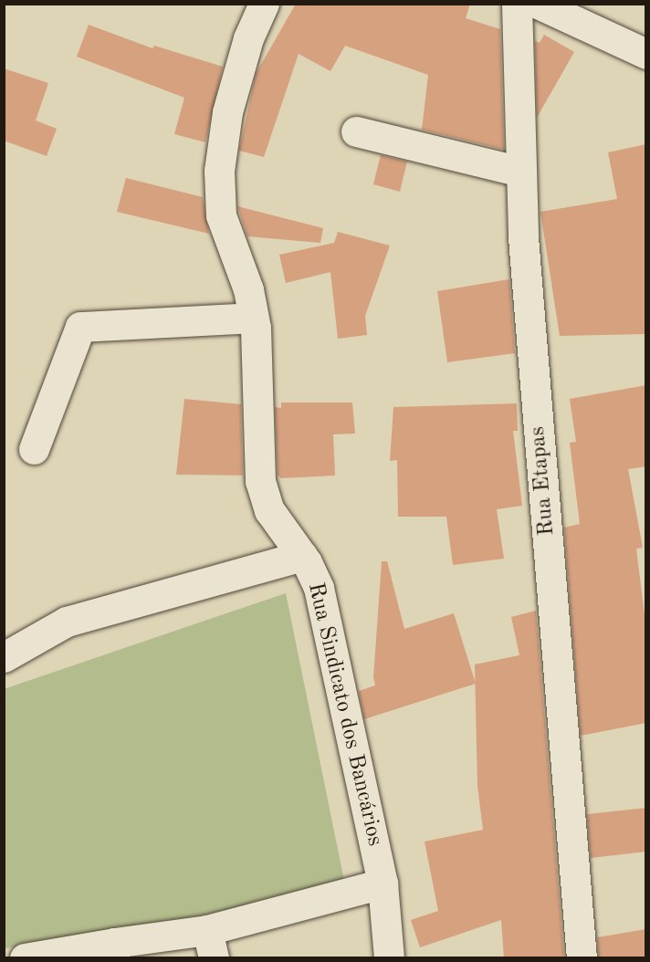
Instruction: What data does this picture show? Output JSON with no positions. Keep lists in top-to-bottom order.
{
  "streets": {
    "street": ["Rua Etapas", "Rua Sindicato dos Bancários"]
  }
}
